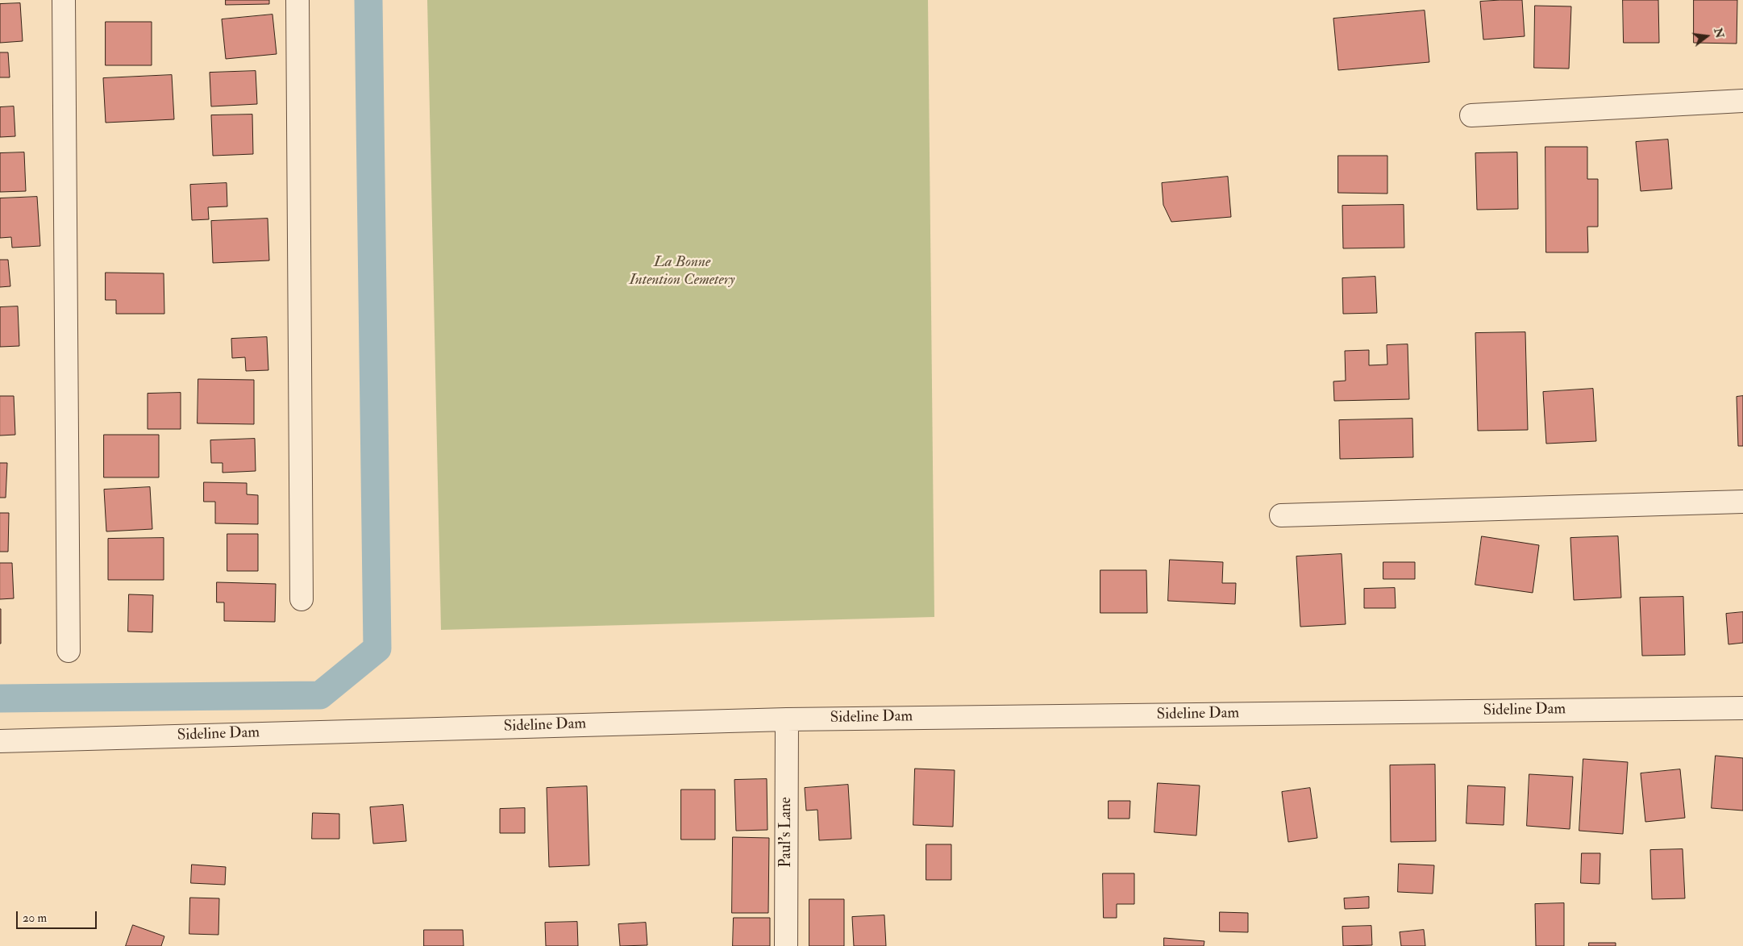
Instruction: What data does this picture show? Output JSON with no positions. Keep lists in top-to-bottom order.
{
  "streets": {
    "street": ["Sideline Dam", "Paul's Lane"]
  },
  "crossings": [
    ["Sideline Dam", "Paul's Lane"]
  ],
  "parks": ["La Bonne Intention Cemetery"],
  "scale_bar": "20 m",
  "north": "right"
}
